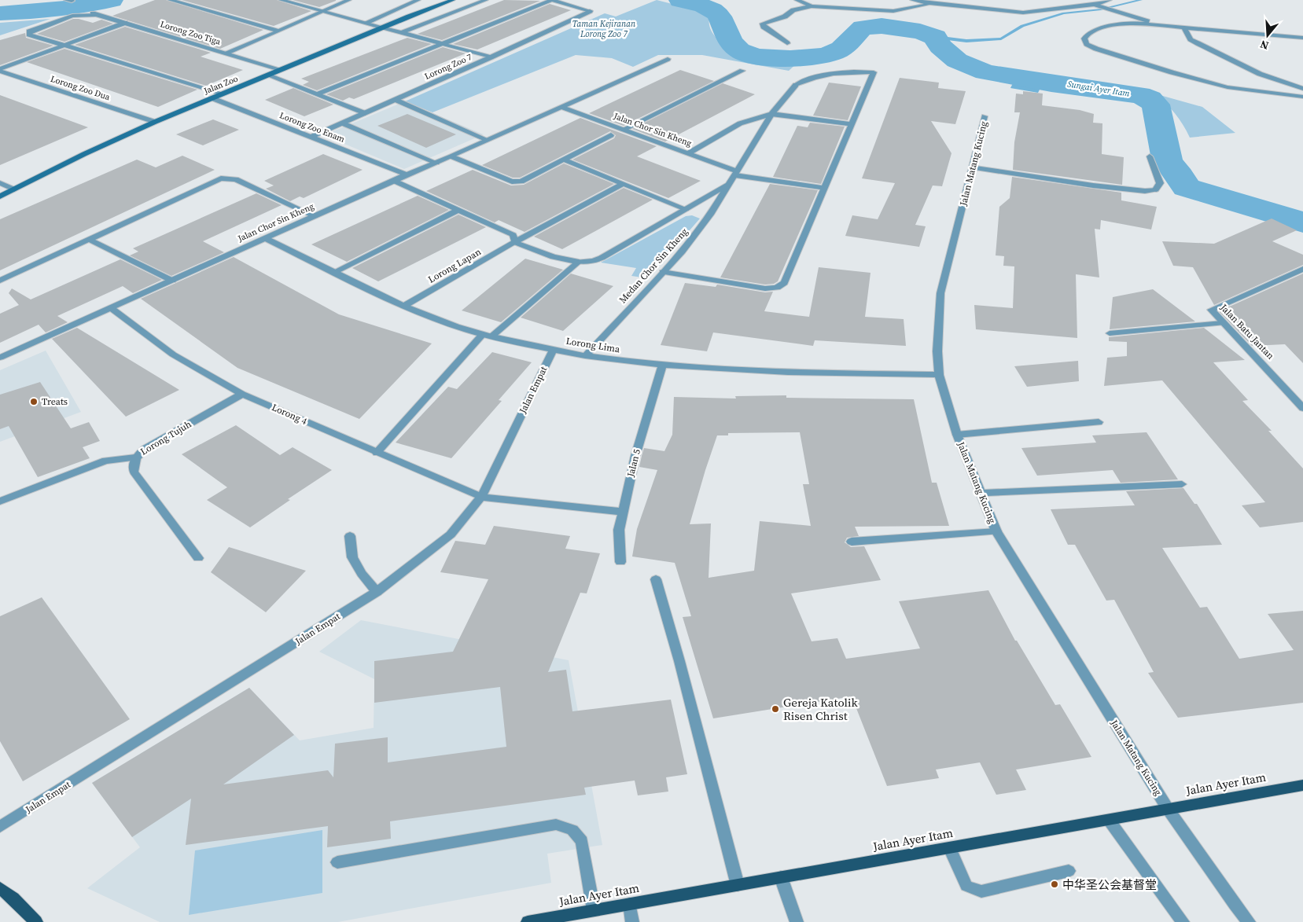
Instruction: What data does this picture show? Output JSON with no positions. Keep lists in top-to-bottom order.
{
  "streets": {
    "main road": ["Jalan Zoo", "Jalan Ayer Itam"],
    "street": [
      "Lorong Zoo Tiga",
      "Lorong Zoo 7",
      "Lorong Zoo Dua",
      "Lorong Zoo Enam",
      "Jalan Chor Sin Kheng",
      "Jalan Matang Kucing",
      "Lorong Lapan",
      "Medan Chor Sin Kheng",
      "Jalan Batu Jantan",
      "Lorong Lima",
      "Jalan Empat",
      "Lorong 4",
      "Lorong Tujuh",
      "Jalan 5"
    ]
  },
  "crossings": [
    ["Lorong Zoo Tiga", "Jalan Zoo"],
    ["Lorong Zoo 7", "Lorong Zoo Enam"],
    ["Jalan Zoo", "Lorong Zoo Dua"],
    ["Jalan Zoo", "Lorong Zoo Enam"],
    ["Lorong Zoo Enam", "Jalan Chor Sin Kheng"],
    ["Jalan Chor Sin Kheng", "Medan Chor Sin Kheng"],
    ["Jalan Chor Sin Kheng", "Lorong Lima"],
    ["Jalan Chor Sin Kheng", "Lorong 4"],
    ["Jalan Matang Kucing", "Lorong Lima"],
    ["Jalan Matang Kucing", "Jalan Ayer Itam"],
    ["Lorong Lapan", "Lorong Lima"],
    ["Medan Chor Sin Kheng", "Lorong Lima"],
    ["Lorong Lima", "Jalan Empat"],
    ["Lorong Lima", "Jalan 5"],
    ["Jalan Empat", "Lorong 4"],
    ["Lorong 4", "Lorong Tujuh"],
    ["Lorong 4", "Jalan 5"]
  ],
  "water": ["Sungai Ayer Itam"],
  "parks": ["Taman Kejiranan Lorong Zoo 7"],
  "places": ["Treats", "Gereja Katolik Risen Christ", "中华圣公会基督堂"],
  "north": "bottom"
}
